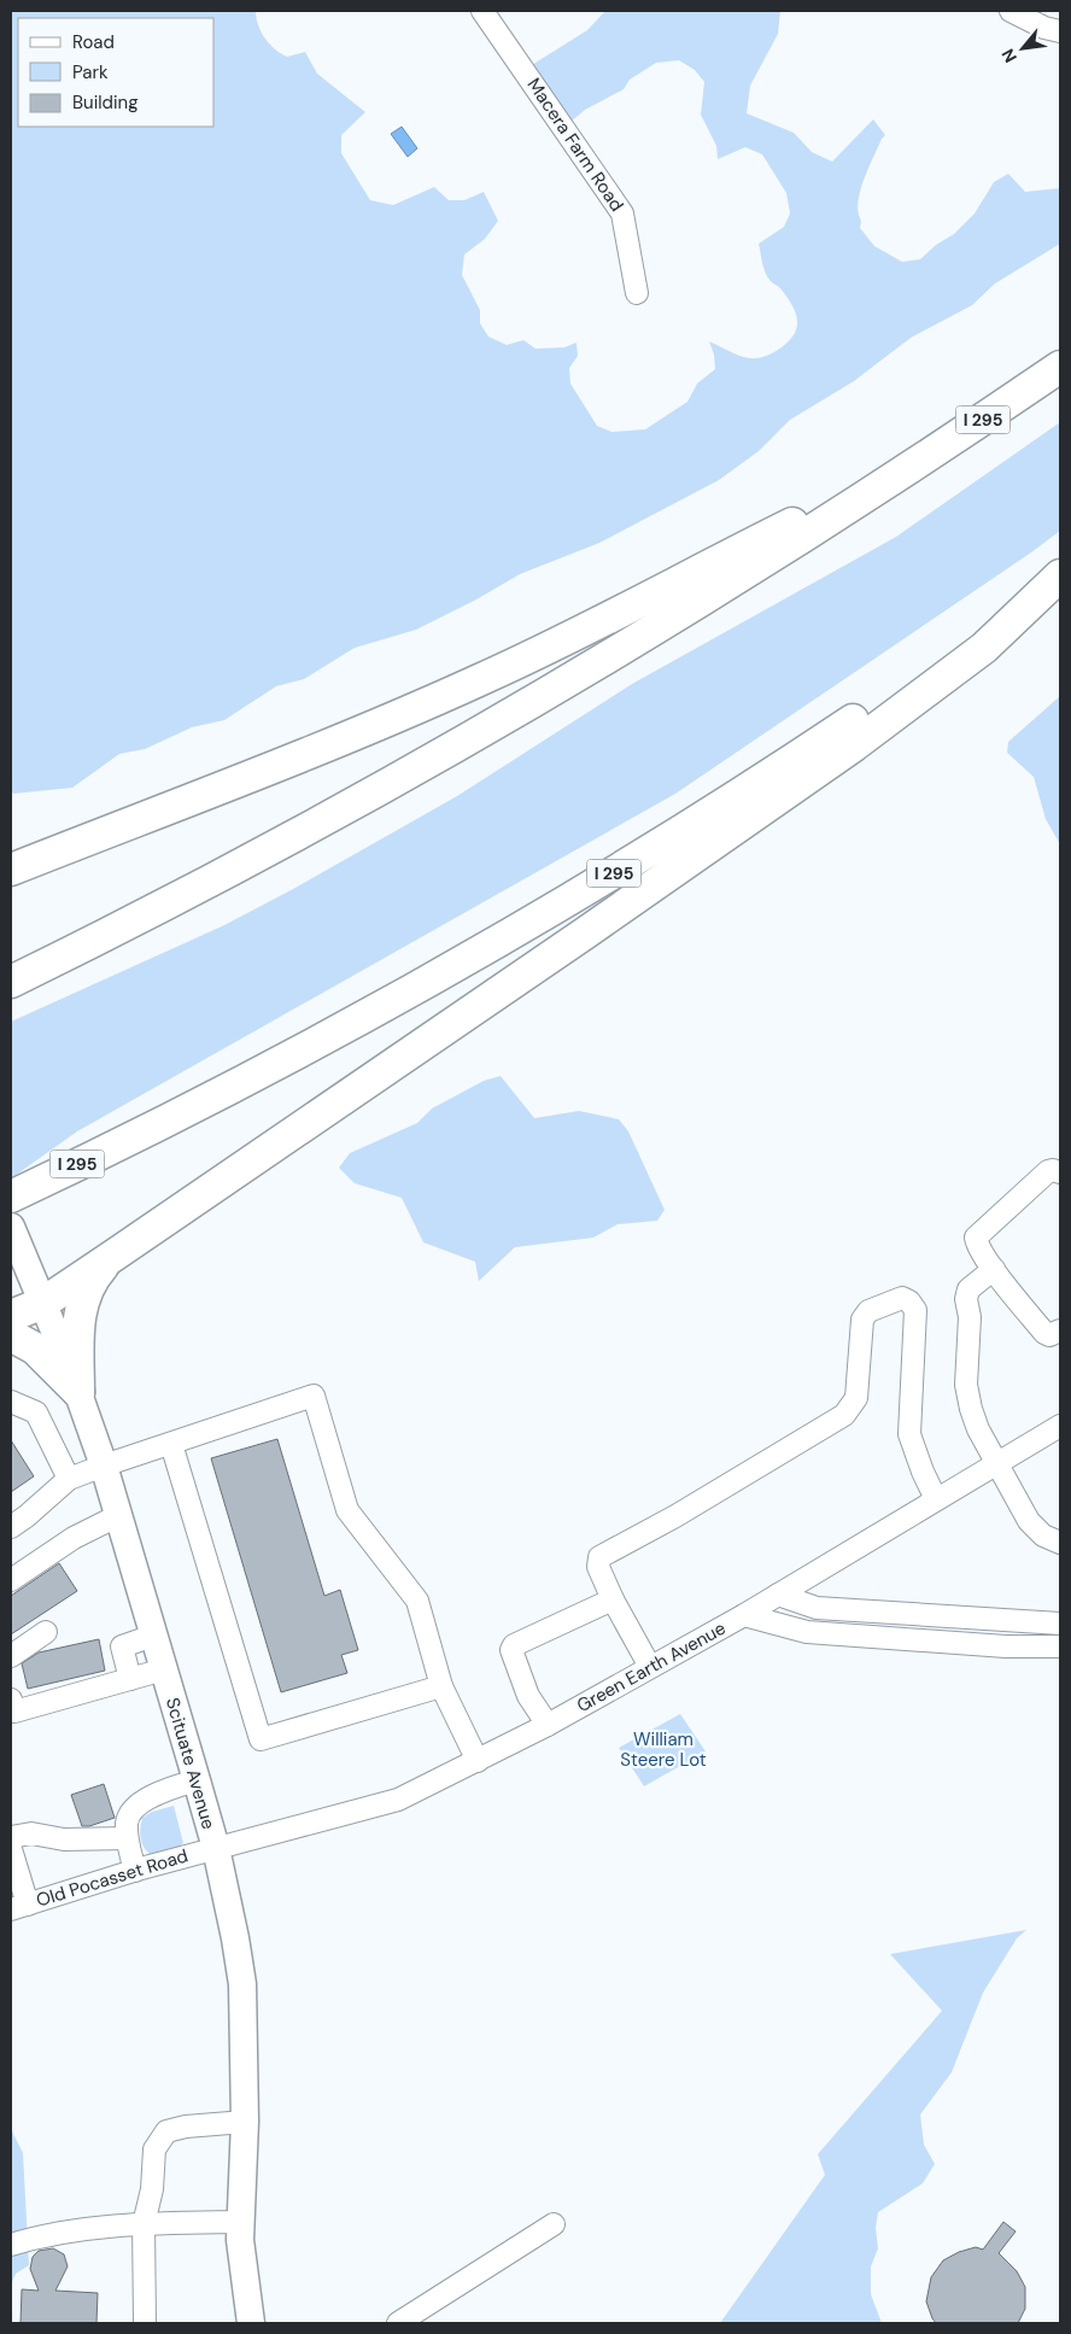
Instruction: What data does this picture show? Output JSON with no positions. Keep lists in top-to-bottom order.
{
  "streets": {
    "highway": ["I 295"],
    "main road": ["Scituate Avenue"],
    "street": ["Macera Farm Road", "Green Earth Avenue", "Old Pocasset Road"]
  },
  "crossings": [
    ["Green Earth Avenue", "Scituate Avenue"],
    ["Green Earth Avenue", "Old Pocasset Road"],
    ["Scituate Avenue", "Old Pocasset Road"]
  ],
  "parks": ["William Steere Lot"],
  "legend": ["Road", "Park", "Building"],
  "north": "bottom left"
}
